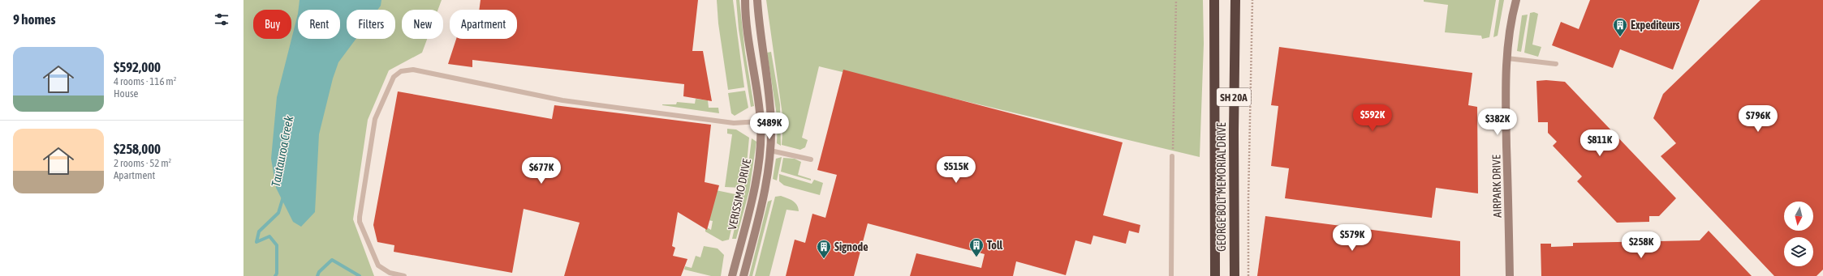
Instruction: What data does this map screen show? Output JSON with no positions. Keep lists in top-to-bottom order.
{
  "streets": {
    "highway": ["SH 20A", "GEORGE BOLT MEMORIAL DRIVE"],
    "street": ["AIRPARK DRIVE", "VERISSIMO DRIVE"]
  },
  "water": ["Tautauroa Creek"],
  "places": {
    "building": ["Expediteurs", "Toll", "Signode"]
  },
  "north": "bottom",
  "page": {
    "heading": "9 homes",
    "chip": [
      "Buy",
      "Rent",
      "Filters",
      "New",
      "Apartment"
    ],
    "list": [
      {
        "name": "$592,000",
        "note": "4 rooms · 116 m² · House"
      },
      {
        "name": "$258,000",
        "note": "2 rooms · 52 m² · Apartment"
      }
    ],
    "price": [
      "$592K",
      "$796K",
      "$382K",
      "$489K",
      "$811K",
      "$515K",
      "$677K",
      "$579K",
      "$258K"
    ]
  }
}
